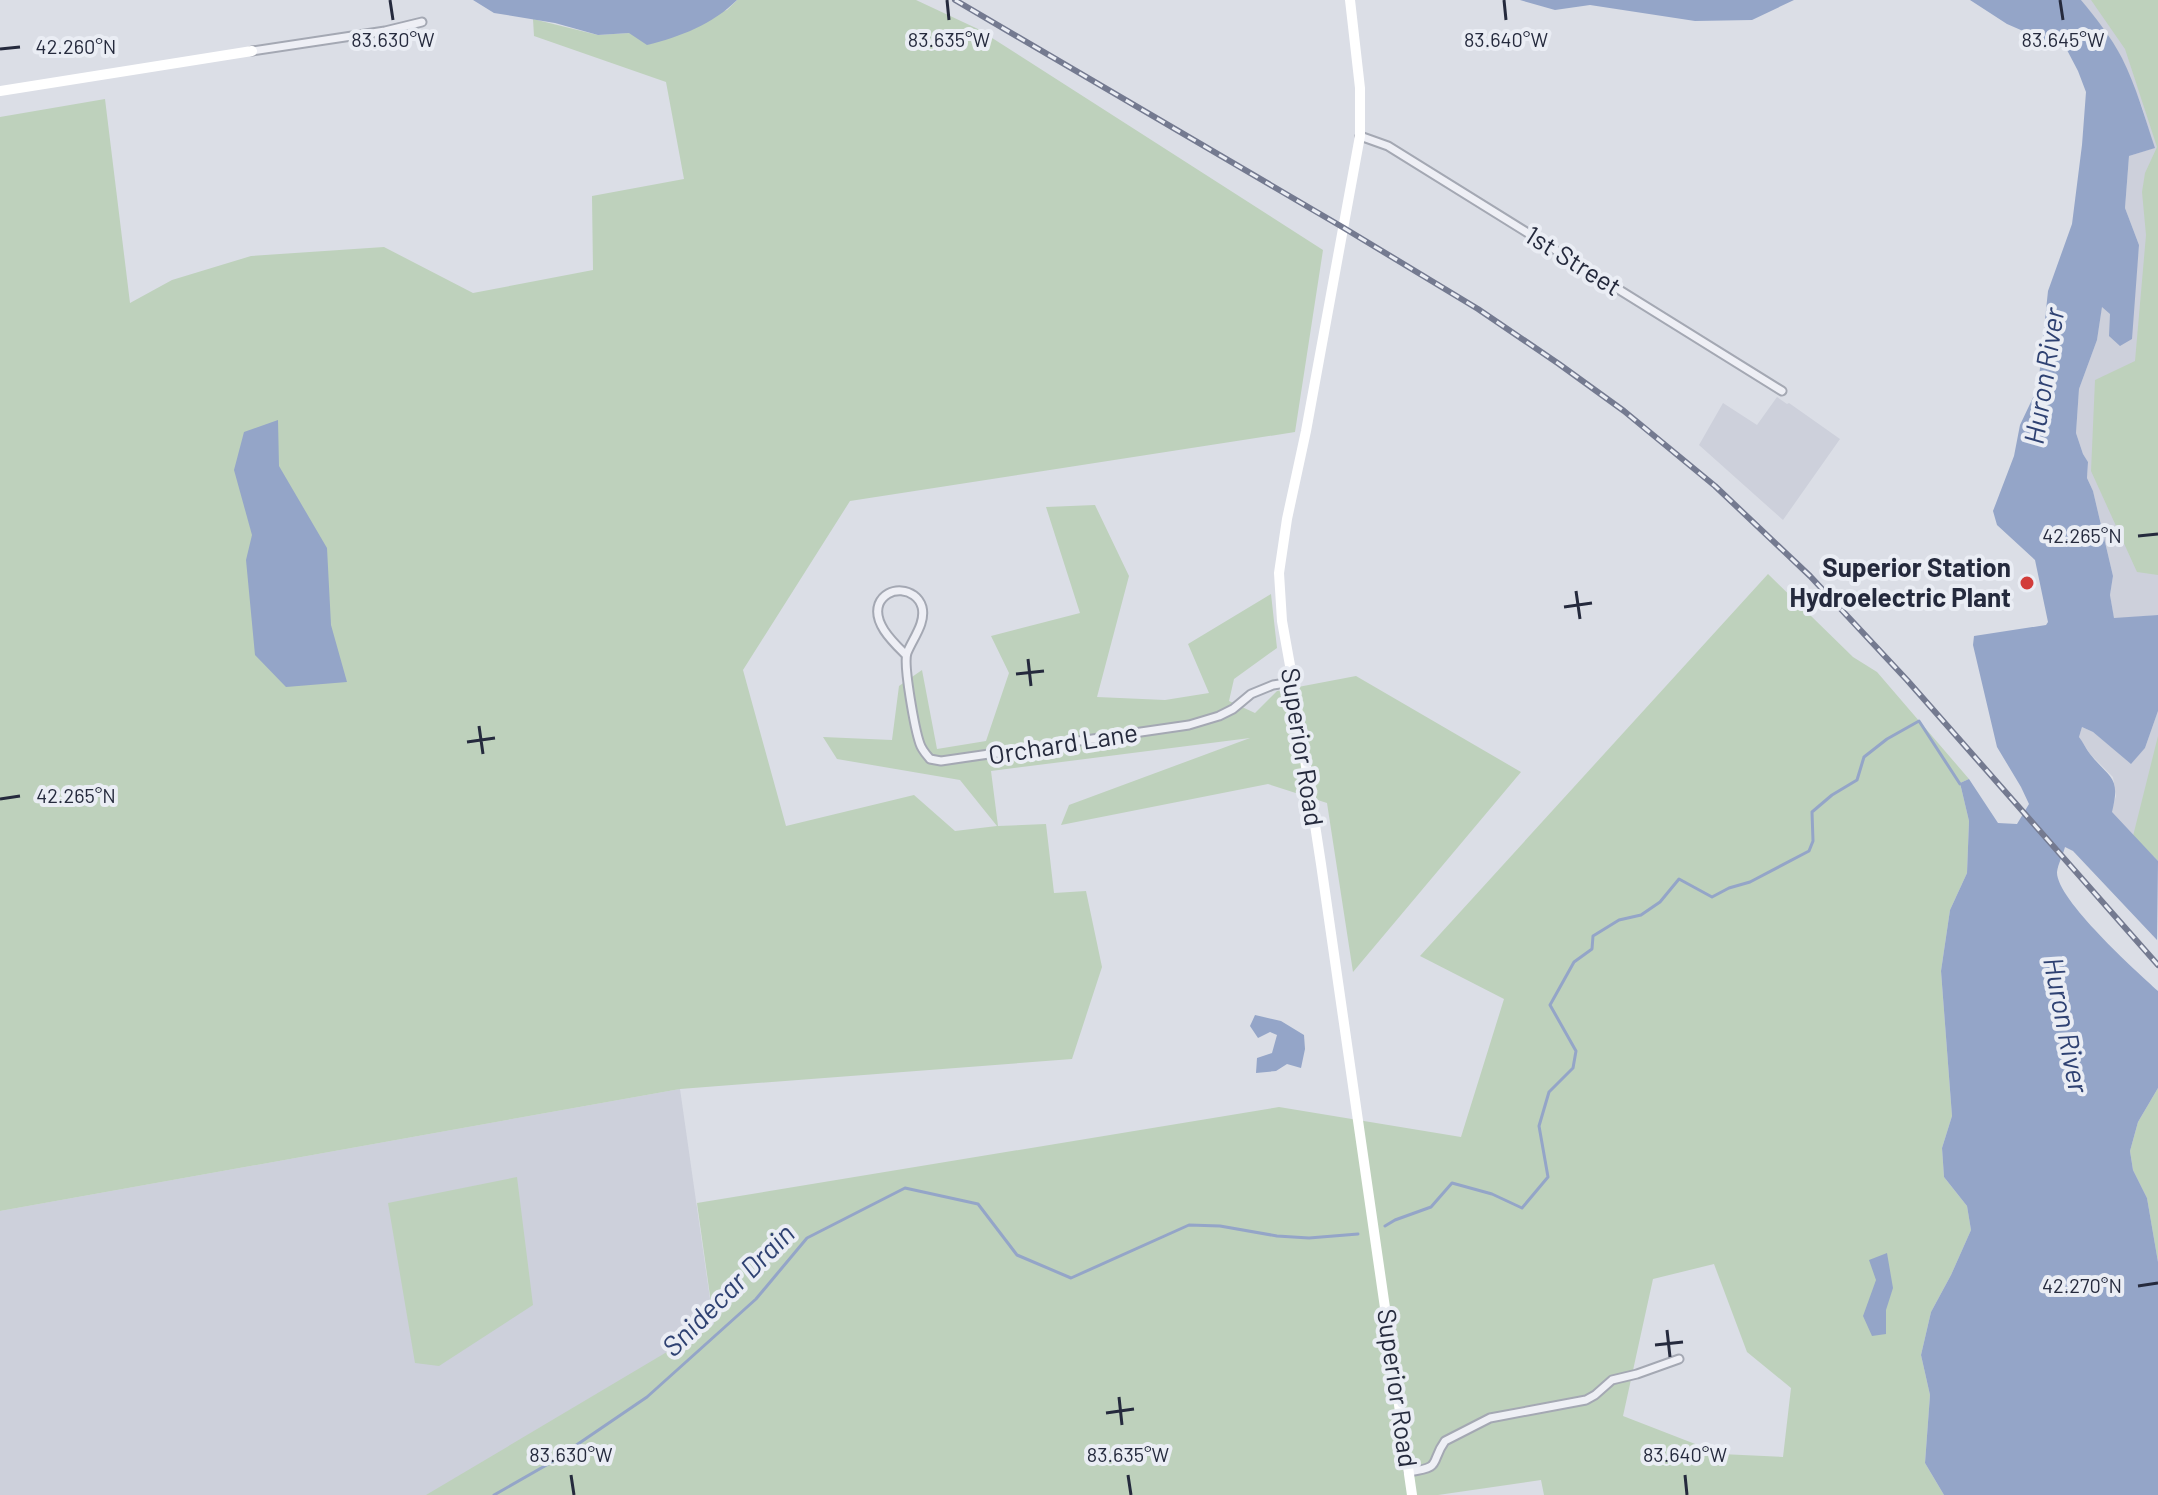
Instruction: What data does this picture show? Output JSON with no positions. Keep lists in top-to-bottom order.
{
  "streets": {
    "main road": ["Superior Road"],
    "street": ["1st Street", "Orchard Lane"]
  },
  "crossings": [
    ["1st Street", "Superior Road"],
    ["Orchard Lane", "Superior Road"]
  ],
  "water": ["Huron River", "Snidecar Drain"],
  "places": ["Superior Station Hydroelectric Plant"],
  "coordinates": [
    "83.630°W",
    "83.635°W",
    "83.640°W",
    "83.645°W",
    "42.260°N",
    "42.265°N",
    "42.270°N"
  ]
}
